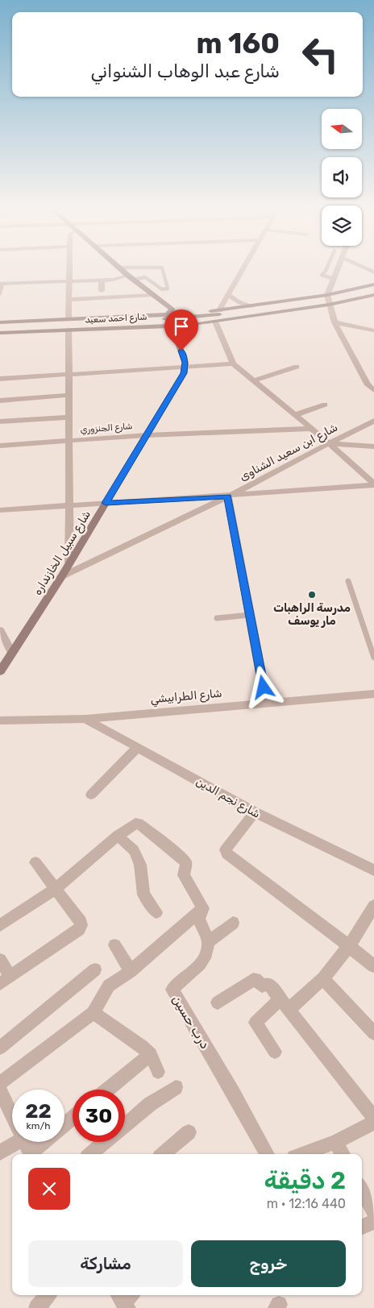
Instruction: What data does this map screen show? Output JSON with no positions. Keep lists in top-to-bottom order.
{
  "streets": {
    "main road": ["شارع احمد سعيد", "شارع سبيل الخازنداره"],
    "street": [
      "شارع الجنزوري",
      "شارع ابن سعيد الشناوى",
      "شارع الطرابيشي",
      "شارع نجم الدين",
      "درب حسين"
    ]
  },
  "crossings": [
    ["شارع الجنزوري", "شارع سبيل الخازنداره"],
    ["شارع ابن سعيد الشناوى", "شارع سبيل الخازنداره"],
    ["شارع الطرابيشي", "شارع نجم الدين"]
  ],
  "places": ["مدرسة الراهبات مار يوسف"],
  "north": "left",
  "page": {
    "turn": ["160 m", "شارع عبد الوهاب الشنواني"],
    "speed": "22 km/h",
    "limit": "30",
    "heading": ["2 دقيقة", "440 m · 12:16"],
    "buttons": ["خروج", "مشاركة"]
  }
}
